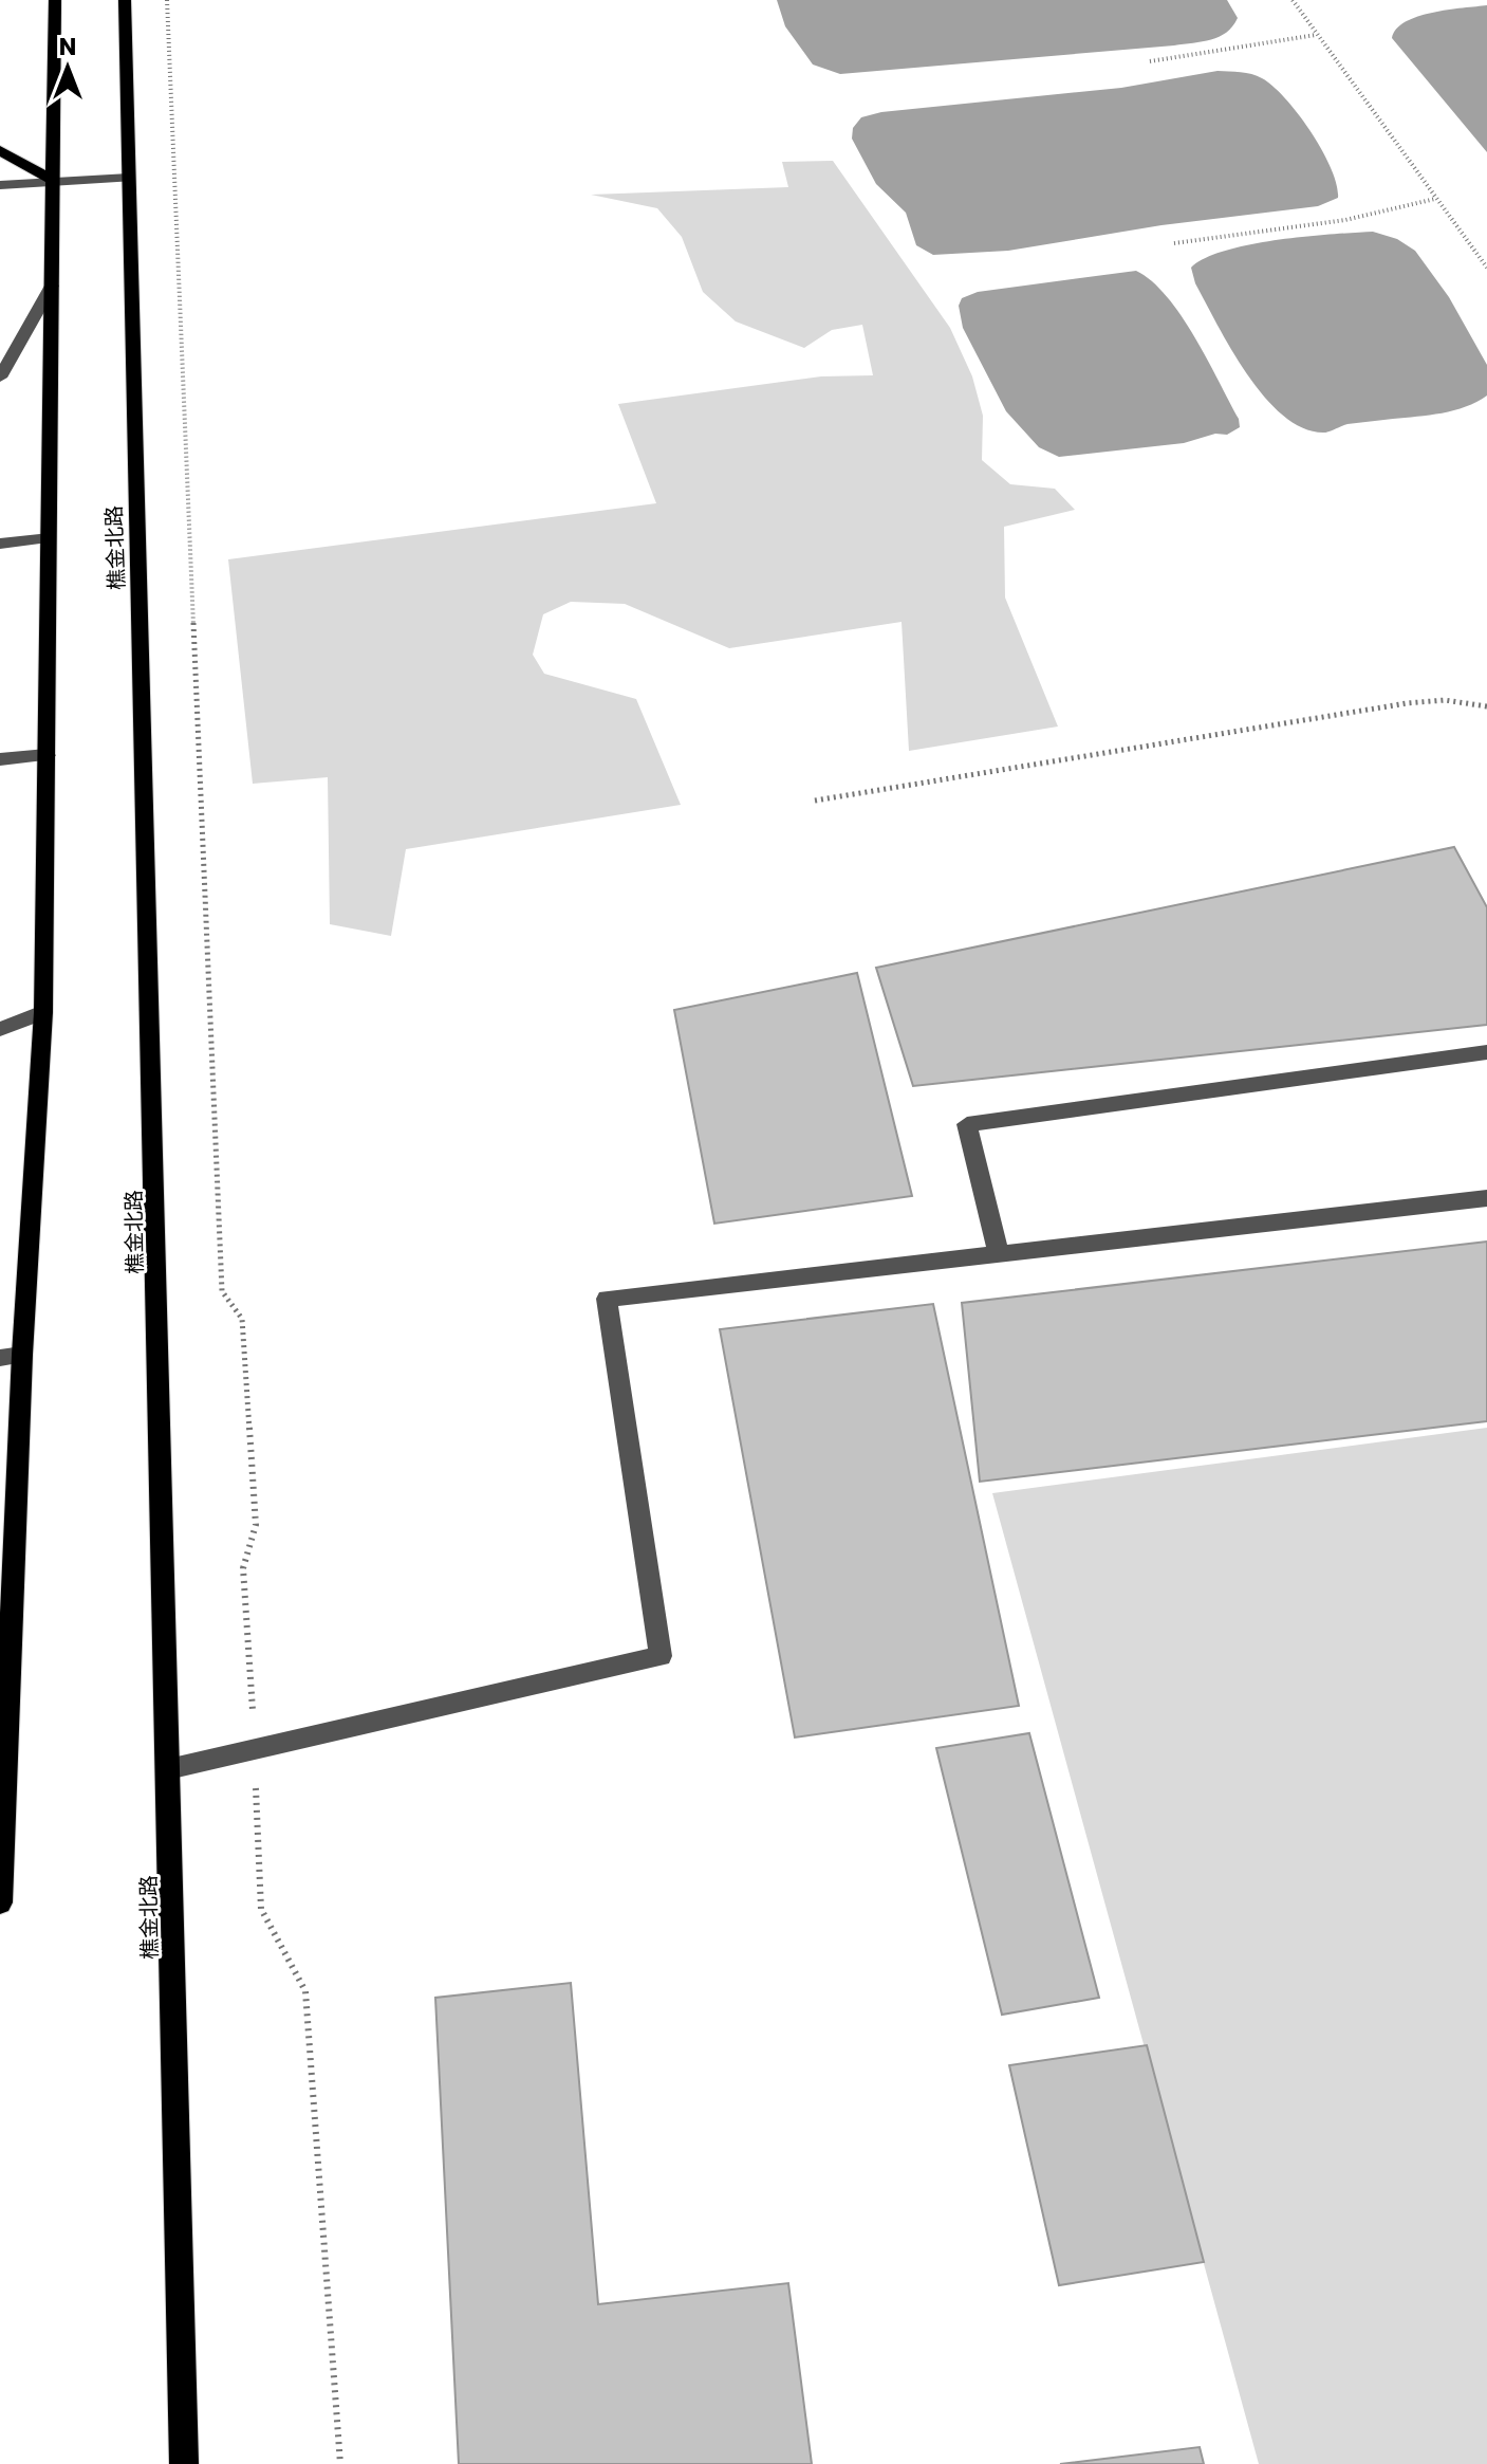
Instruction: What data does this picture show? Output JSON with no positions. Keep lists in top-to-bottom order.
{
  "streets": {
    "main road": ["樵金北路"]
  },
  "north": "top"
}
